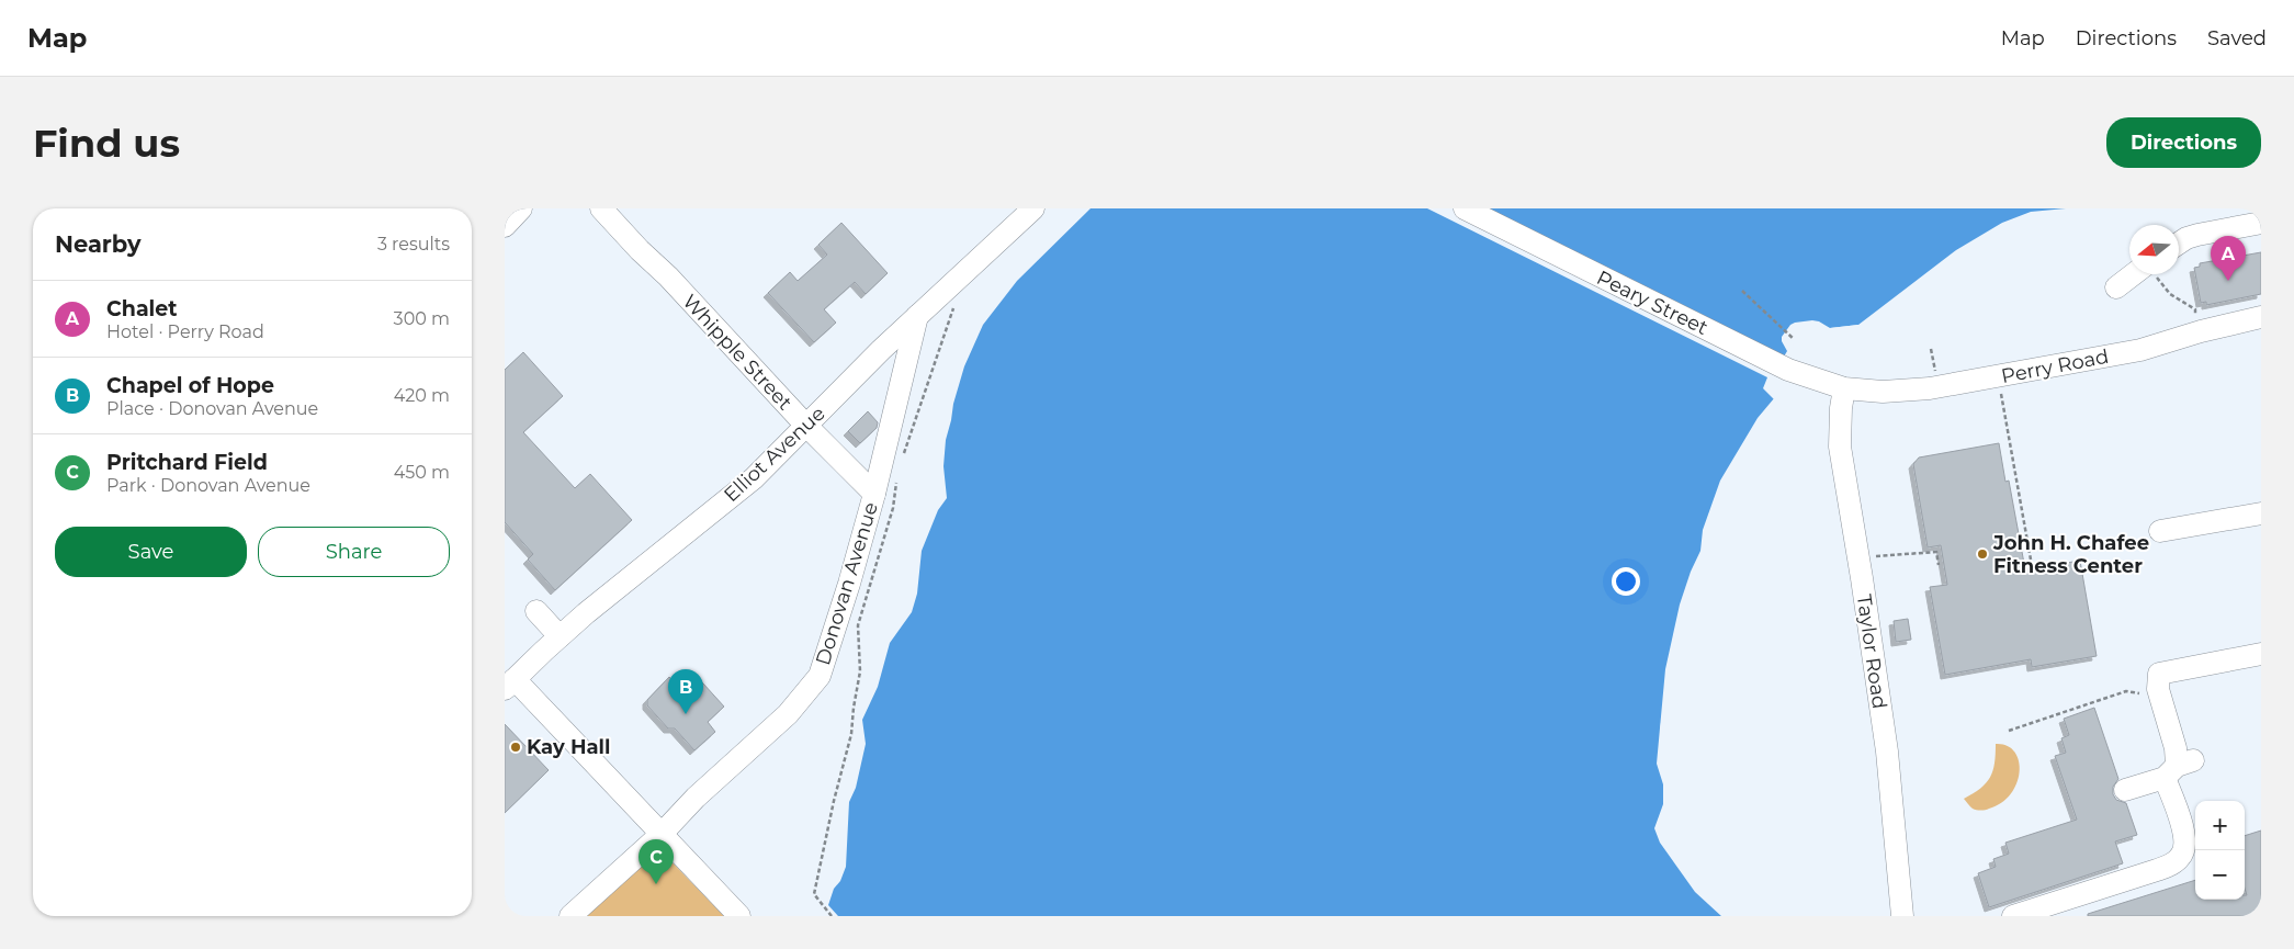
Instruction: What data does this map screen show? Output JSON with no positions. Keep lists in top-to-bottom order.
{
  "streets": {
    "street": [
      "Peary Street",
      "Whipple Street",
      "Perry Road",
      "Elliot Avenue",
      "Donovan Avenue",
      "Taylor Road"
    ]
  },
  "crossings": [
    ["Peary Street", "Perry Road"],
    ["Peary Street", "Taylor Road"],
    ["Whipple Street", "Elliot Avenue"],
    ["Whipple Street", "Donovan Avenue"],
    ["Perry Road", "Taylor Road"],
    ["Elliot Avenue", "Donovan Avenue"]
  ],
  "places": ["John H. Chafee Fitness Center", "Kay Hall"],
  "north": "left",
  "page": {
    "header": "Map",
    "nav": ["Map", "Directions", "Saved"],
    "buttons": [
      "Directions",
      ["Save", "Share"]
    ],
    "title": "Find us",
    "heading": ["Nearby", "3 results"],
    "pins": ["A", "B", "C"],
    "list": [
      {
        "mark": "A",
        "name": "Chalet",
        "note": "Hotel · Perry Road",
        "value": "300 m"
      },
      {
        "mark": "B",
        "name": "Chapel of Hope",
        "note": "Place · Donovan Avenue",
        "value": "420 m"
      },
      {
        "mark": "C",
        "name": "Pritchard Field",
        "note": "Park · Donovan Avenue",
        "value": "450 m"
      }
    ],
    "map_buttons": ["+", "−"]
  }
}
